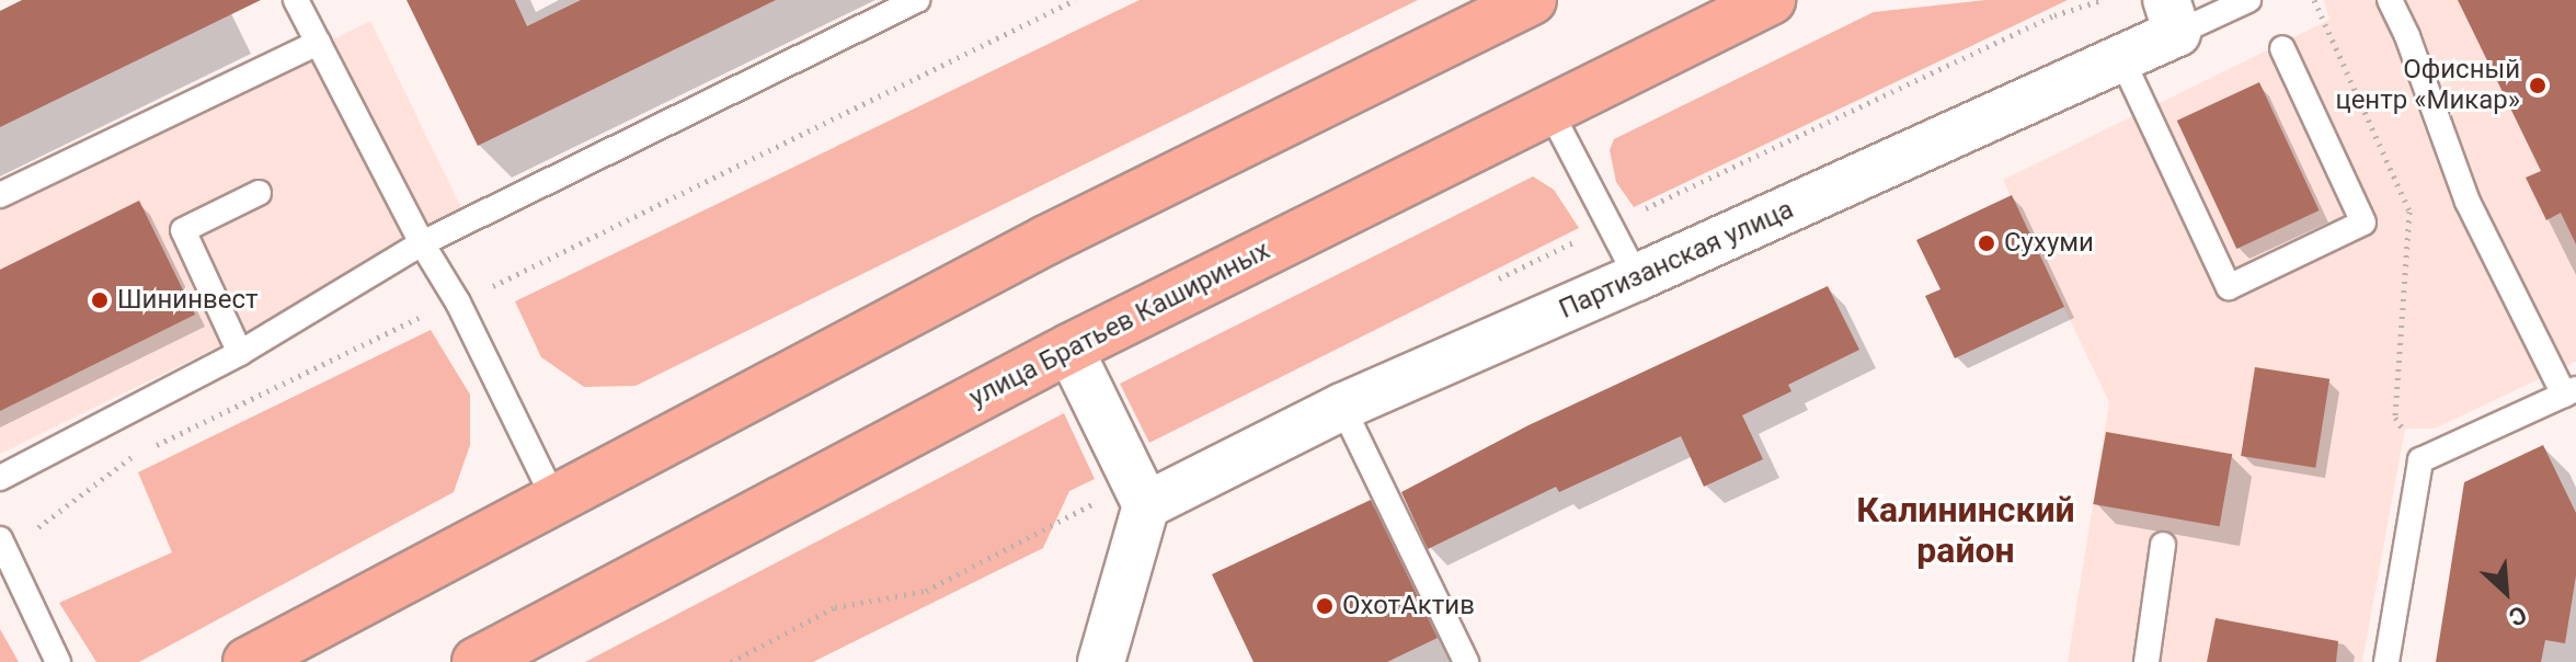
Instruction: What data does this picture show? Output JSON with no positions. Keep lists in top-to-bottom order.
{
  "streets": {
    "main road": ["улица Братьев Кашириных"],
    "street": ["Партизанская улица"]
  },
  "districts": ["Калининский район"],
  "places": [
    "Офисный центр «Микар»",
    "Сухуми",
    "Шининвест",
    "ОхотАктив"
  ],
  "north": "bottom right"
}
